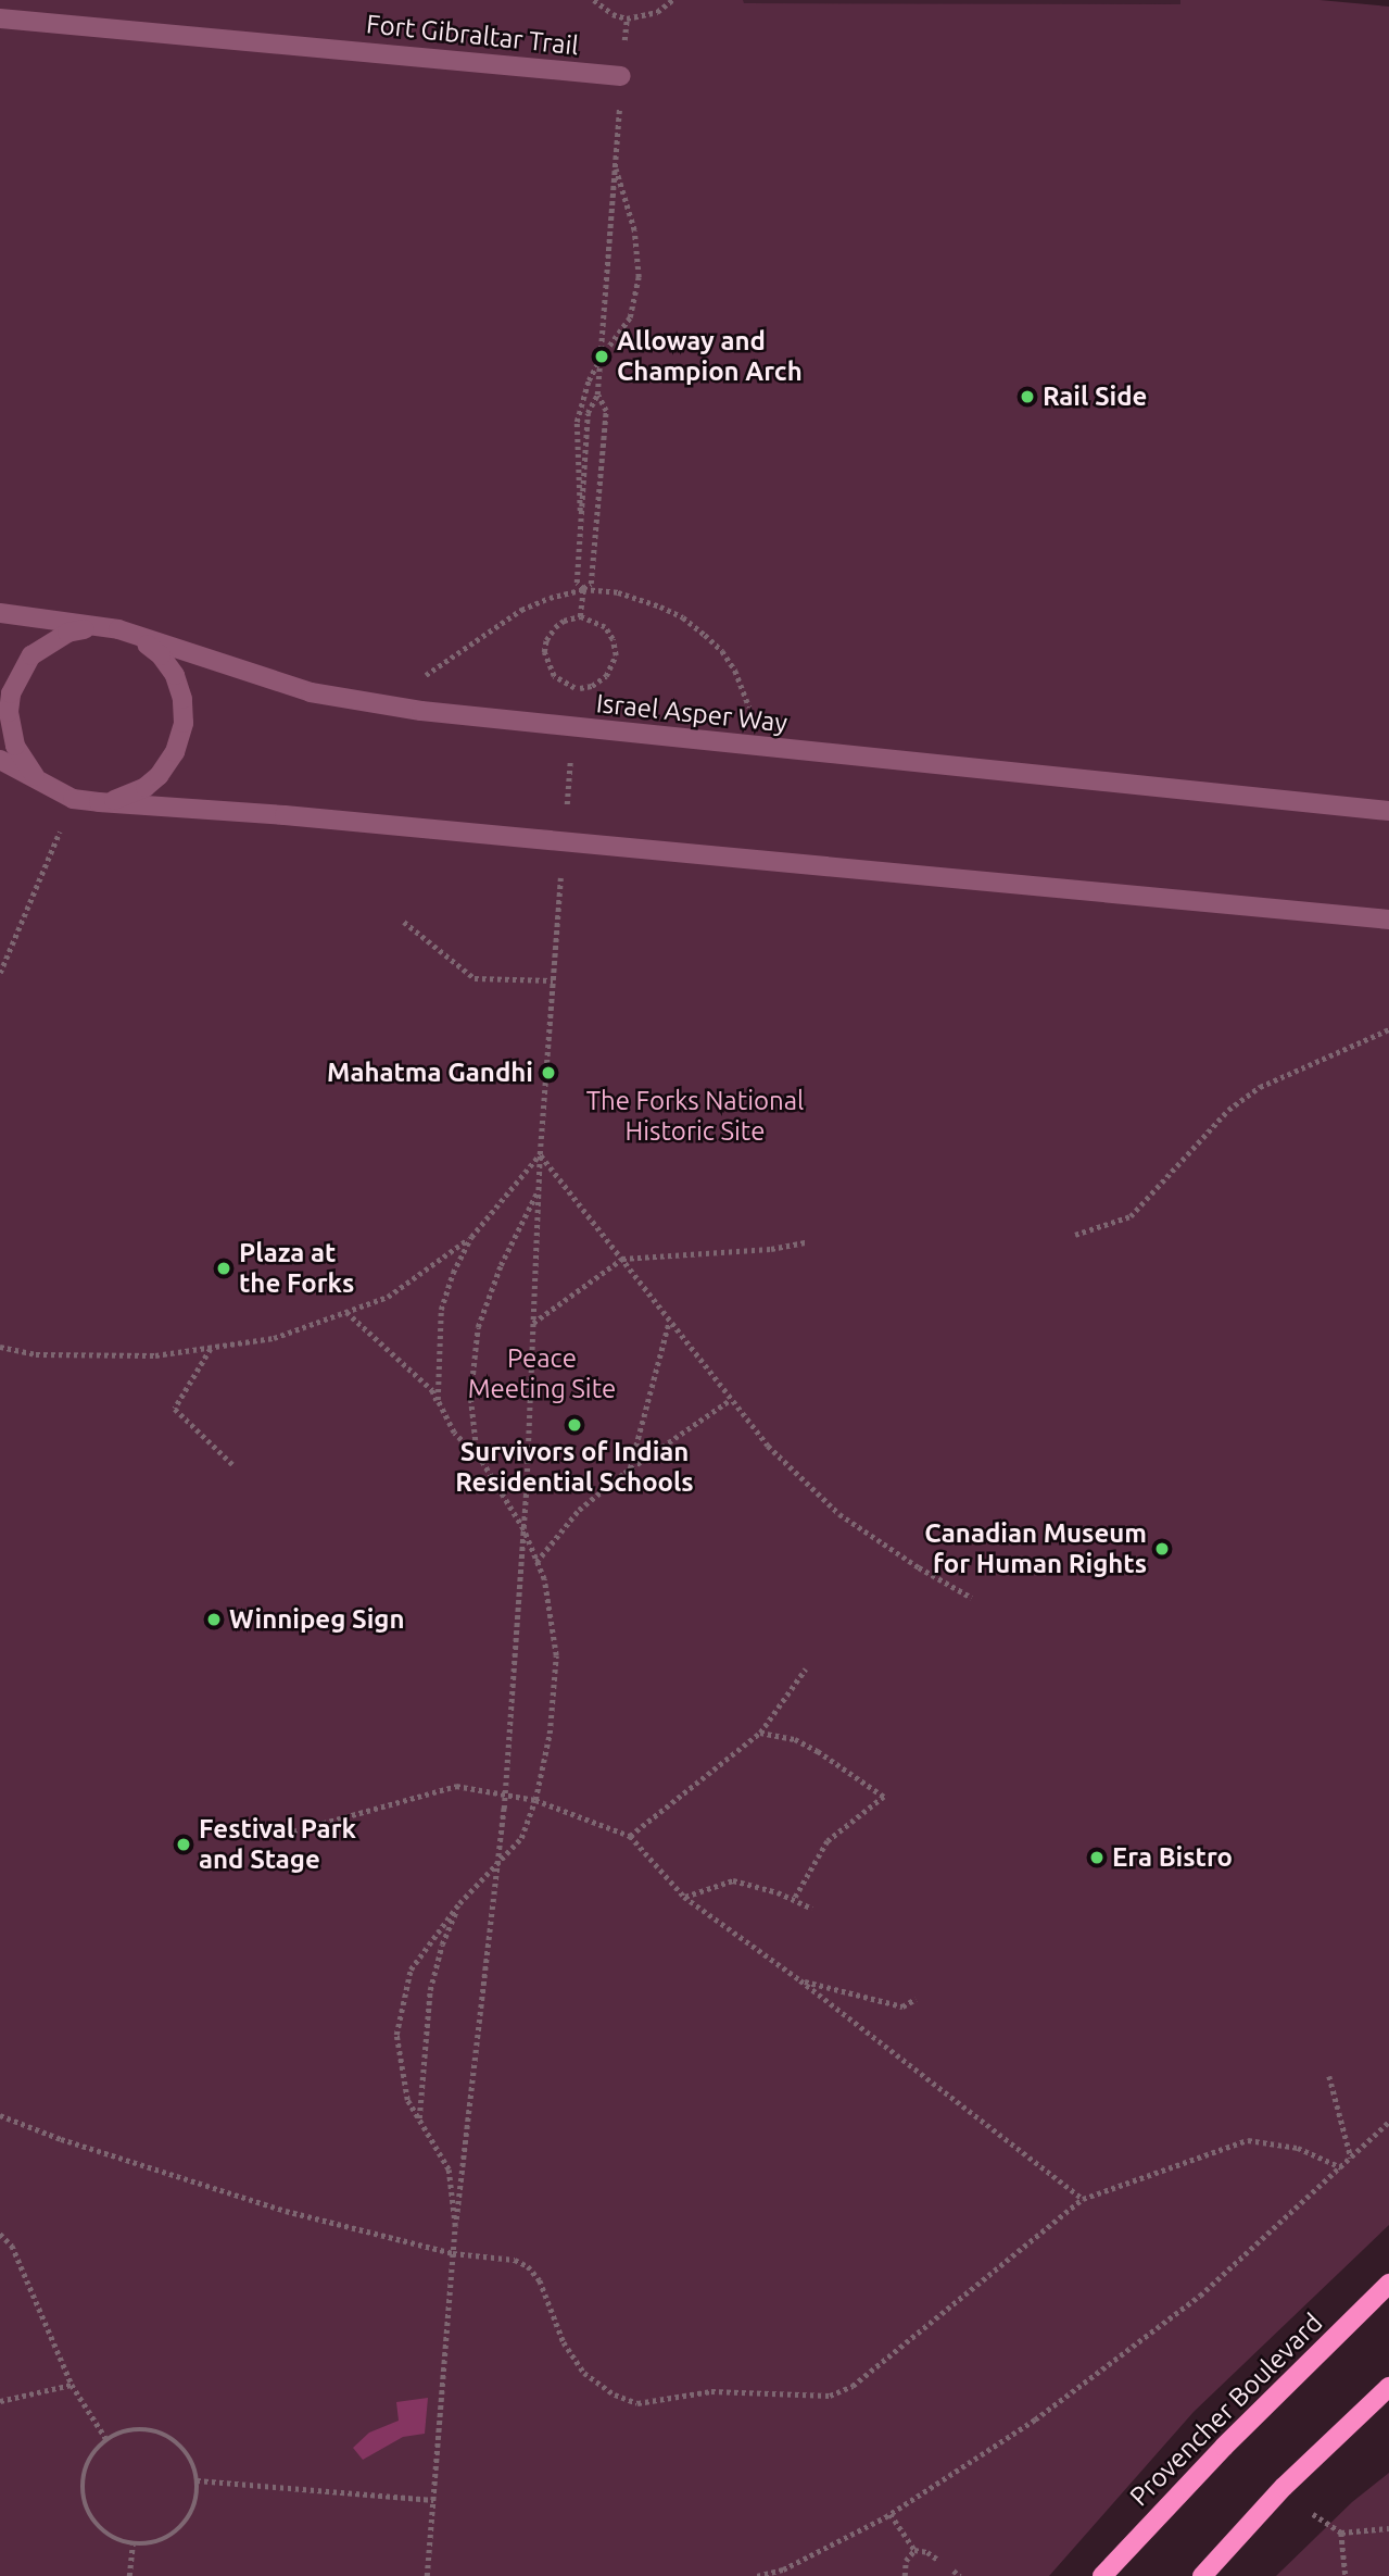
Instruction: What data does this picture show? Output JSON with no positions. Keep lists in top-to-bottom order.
{
  "streets": {
    "main road": ["Provencher Boulevard"],
    "street": ["Fort Gibraltar Trail", "Israel Asper Way"]
  },
  "parks": ["The Forks National Historic Site", "Peace Meeting Site"],
  "places": [
    "Alloway and Champion Arch",
    "Rail Side",
    "Mahatma Gandhi",
    "Plaza at the Forks",
    "Survivors of Indian Residential Schools",
    "Canadian Museum for Human Rights",
    "Winnipeg Sign",
    "Festival Park and Stage",
    "Era Bistro"
  ]
}
